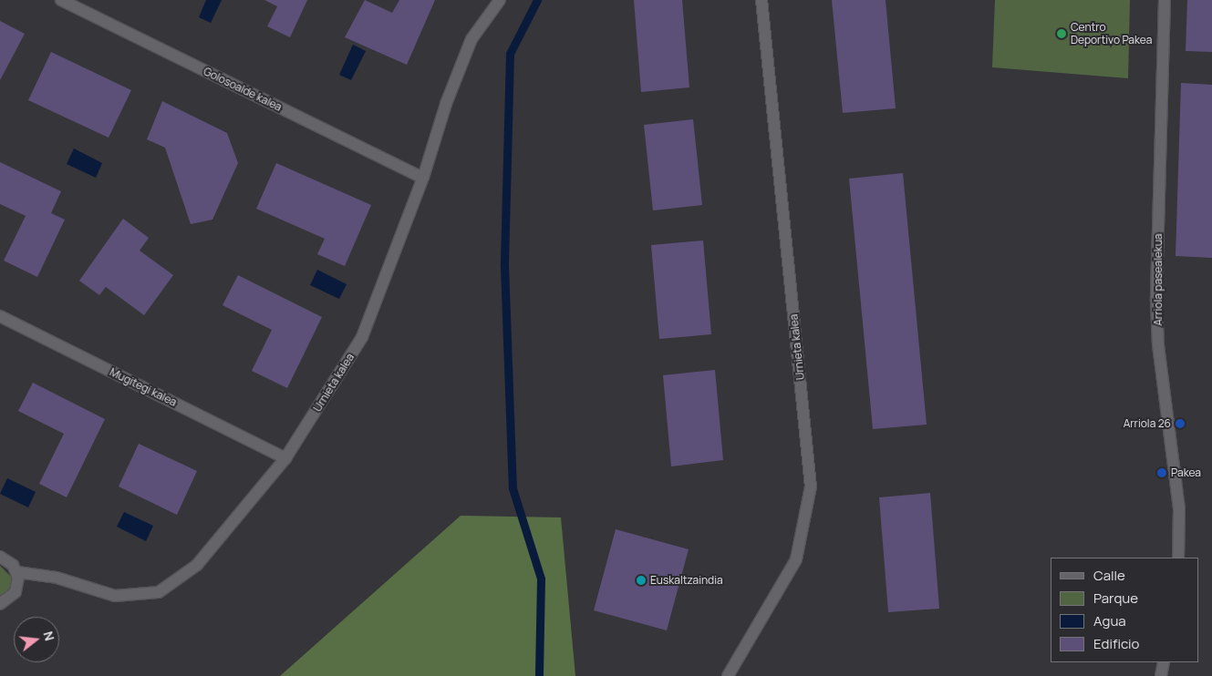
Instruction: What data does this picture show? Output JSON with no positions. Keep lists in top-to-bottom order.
{
  "streets": {
    "street": [
      "Golosoalde kalea",
      "Arriola pasealekua",
      "Urnieta kalea",
      "Mugitegi kalea"
    ]
  },
  "crossings": [
    ["Golosoalde kalea", "Urnieta kalea"],
    ["Urnieta kalea", "Mugitegi kalea"]
  ],
  "places": [
    "Centro Deportivo Pakea",
    "Arriola 26",
    "Pakea",
    "Euskaltzaindia"
  ],
  "legend": [
    "Calle",
    "Parque",
    "Agua",
    "Edificio"
  ],
  "north": "right"
}
